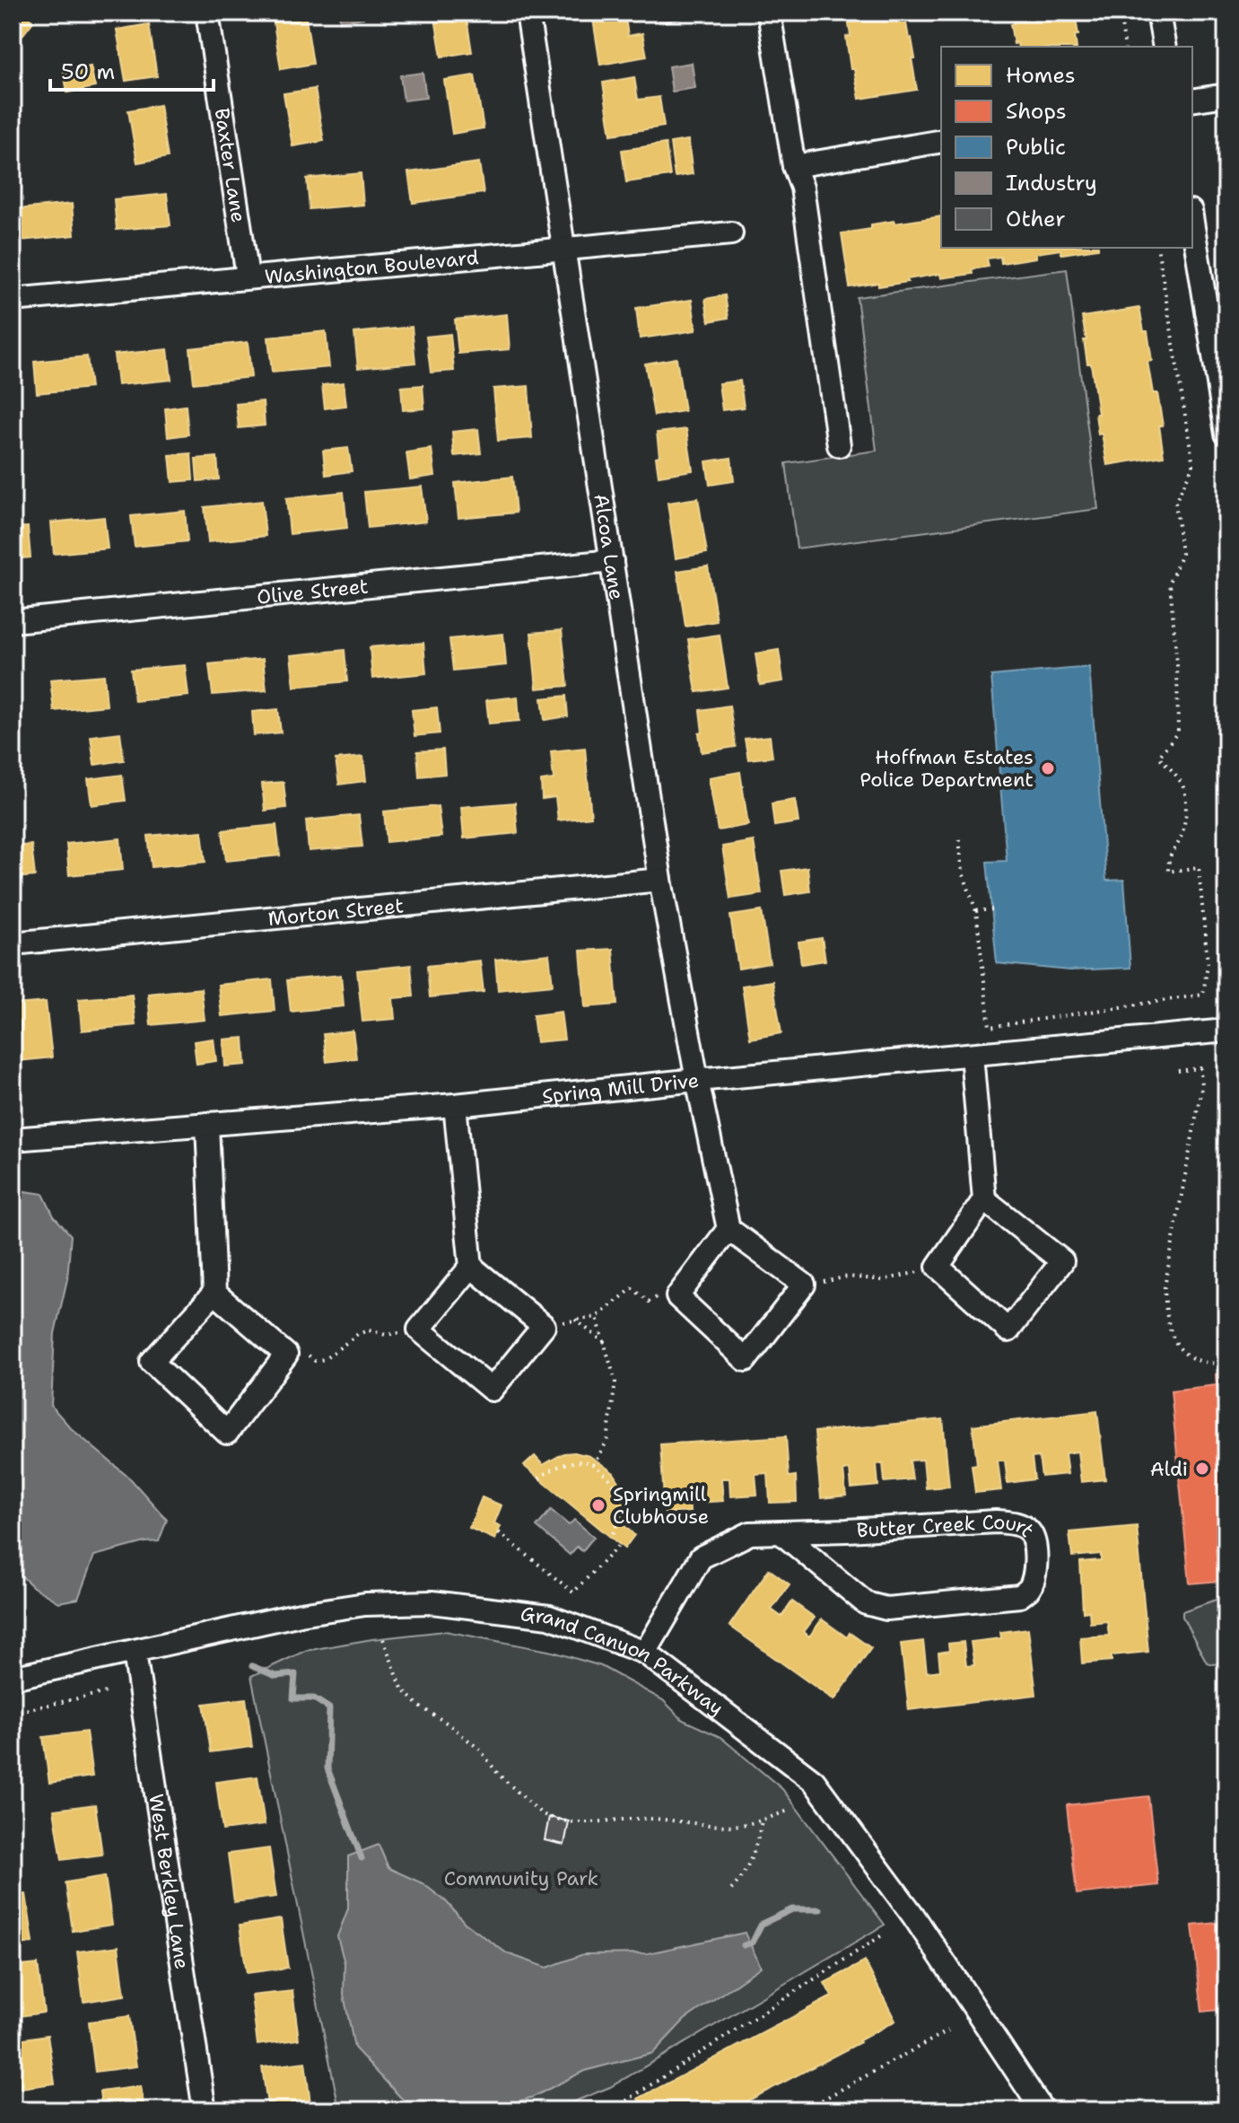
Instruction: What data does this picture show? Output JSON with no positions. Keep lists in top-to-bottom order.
{
  "streets": {
    "street": [
      "Baxter Lane",
      "Washington Boulevard",
      "Alcoa Lane",
      "Olive Street",
      "Morton Street",
      "Spring Mill Drive",
      "Butter Creek Court",
      "Grand Canyon Parkway",
      "West Berkley Lane"
    ]
  },
  "crossings": [
    ["Baxter Lane", "Washington Boulevard"],
    ["Washington Boulevard", "Alcoa Lane"],
    ["Alcoa Lane", "Olive Street"],
    ["Alcoa Lane", "Morton Street"],
    ["Alcoa Lane", "Spring Mill Drive"],
    ["Butter Creek Court", "Grand Canyon Parkway"],
    ["Grand Canyon Parkway", "West Berkley Lane"]
  ],
  "parks": ["Community Park"],
  "places": ["Hoffman Estates Police Department", "Aldi", "Springmill Clubhouse"],
  "legend": [
    "Homes",
    "Shops",
    "Public",
    "Industry",
    "Other"
  ],
  "scale_bar": "50 m"
}
